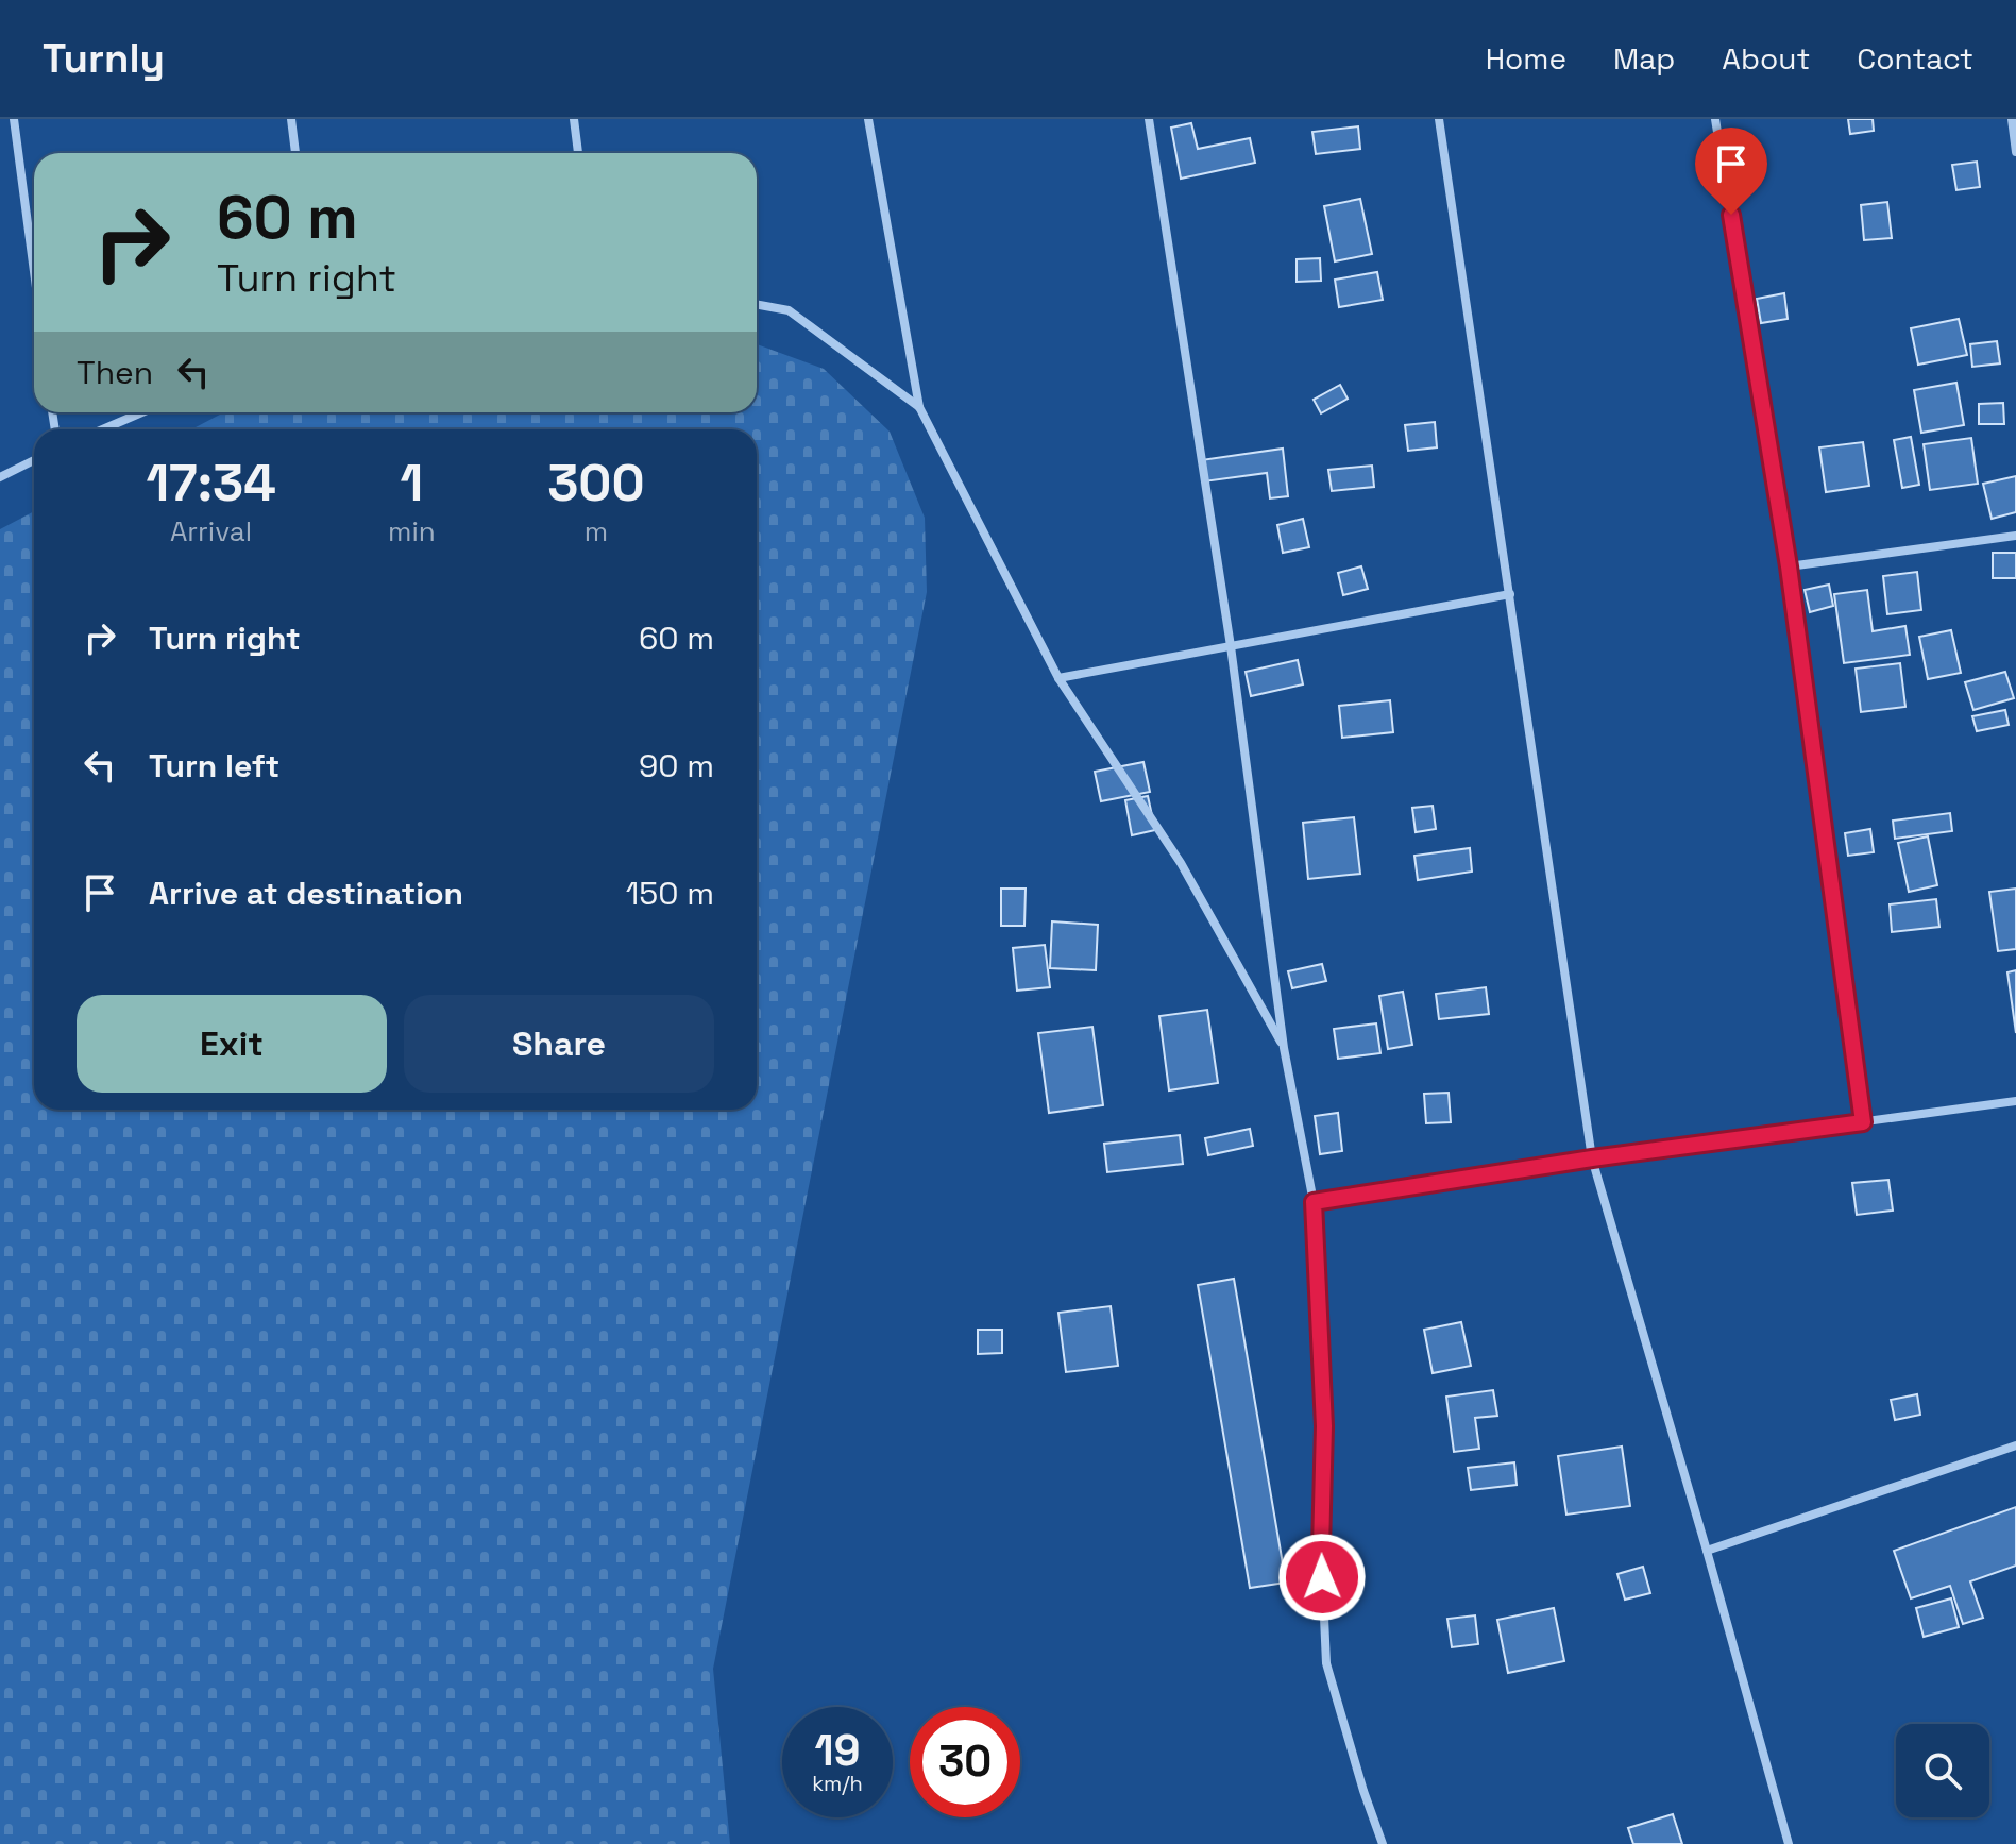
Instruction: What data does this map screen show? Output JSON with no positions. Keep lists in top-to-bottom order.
{
  "page": {
    "header": "Turnly",
    "nav": [
      "Home",
      "Map",
      "About",
      "Contact"
    ],
    "turn": ["60 m", "Turn right"],
    "then": "Then",
    "eta": [
      "17:34",
      "Arrival",
      "1",
      "min",
      "300",
      "m"
    ],
    "list": [
      {
        "name": "Turn right",
        "value": "60 m"
      },
      {
        "name": "Turn left",
        "value": "90 m"
      },
      {
        "name": "Arrive at destination",
        "value": "150 m"
      }
    ],
    "buttons": ["Exit", "Share"],
    "speed": "19 km/h",
    "limit": "30"
  }
}
